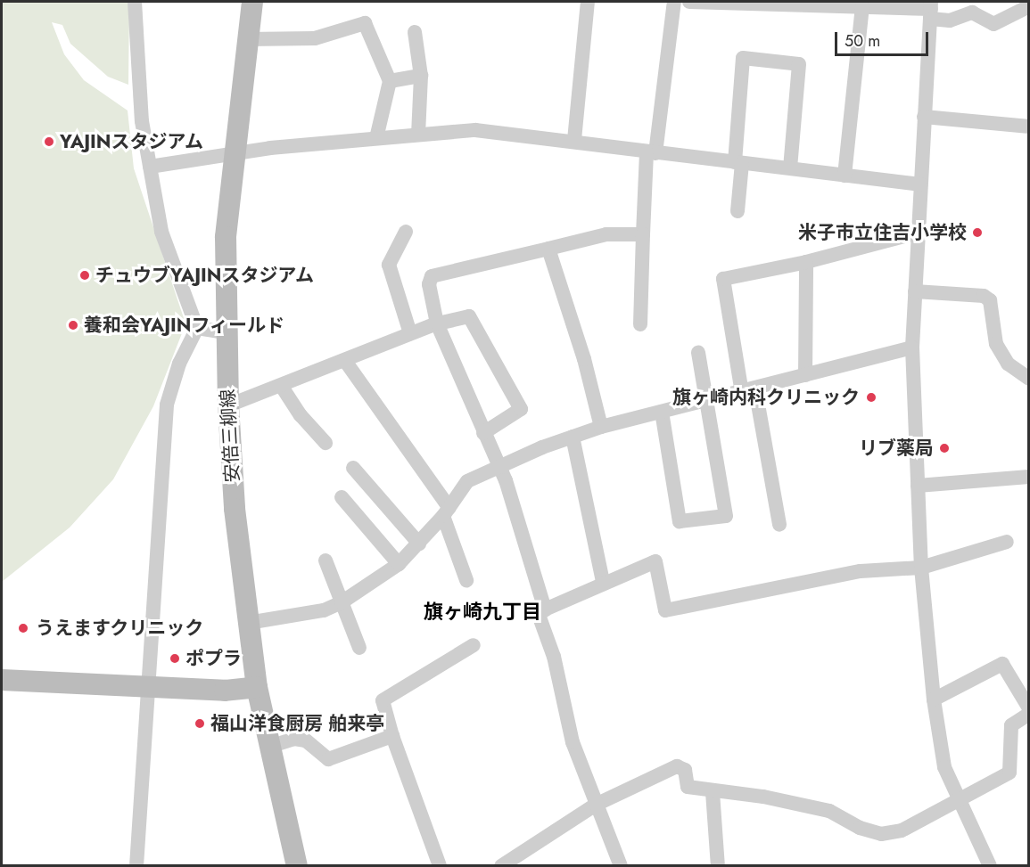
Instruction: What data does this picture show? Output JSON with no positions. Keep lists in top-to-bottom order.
{
  "streets": {
    "street": ["安倍三柳線"]
  },
  "districts": ["旗ヶ崎九丁目"],
  "places": [
    "YAJINスタジアム",
    "米子市立住吉小学校",
    "チュウブYAJINスタジアム",
    "養和会YAJINフィールド",
    "旗ヶ崎内科クリニック",
    "リブ薬局",
    "うえますクリニック",
    "ポプラ",
    "福山洋食厨房 舶来亭"
  ],
  "scale_bar": "50 m"
}
